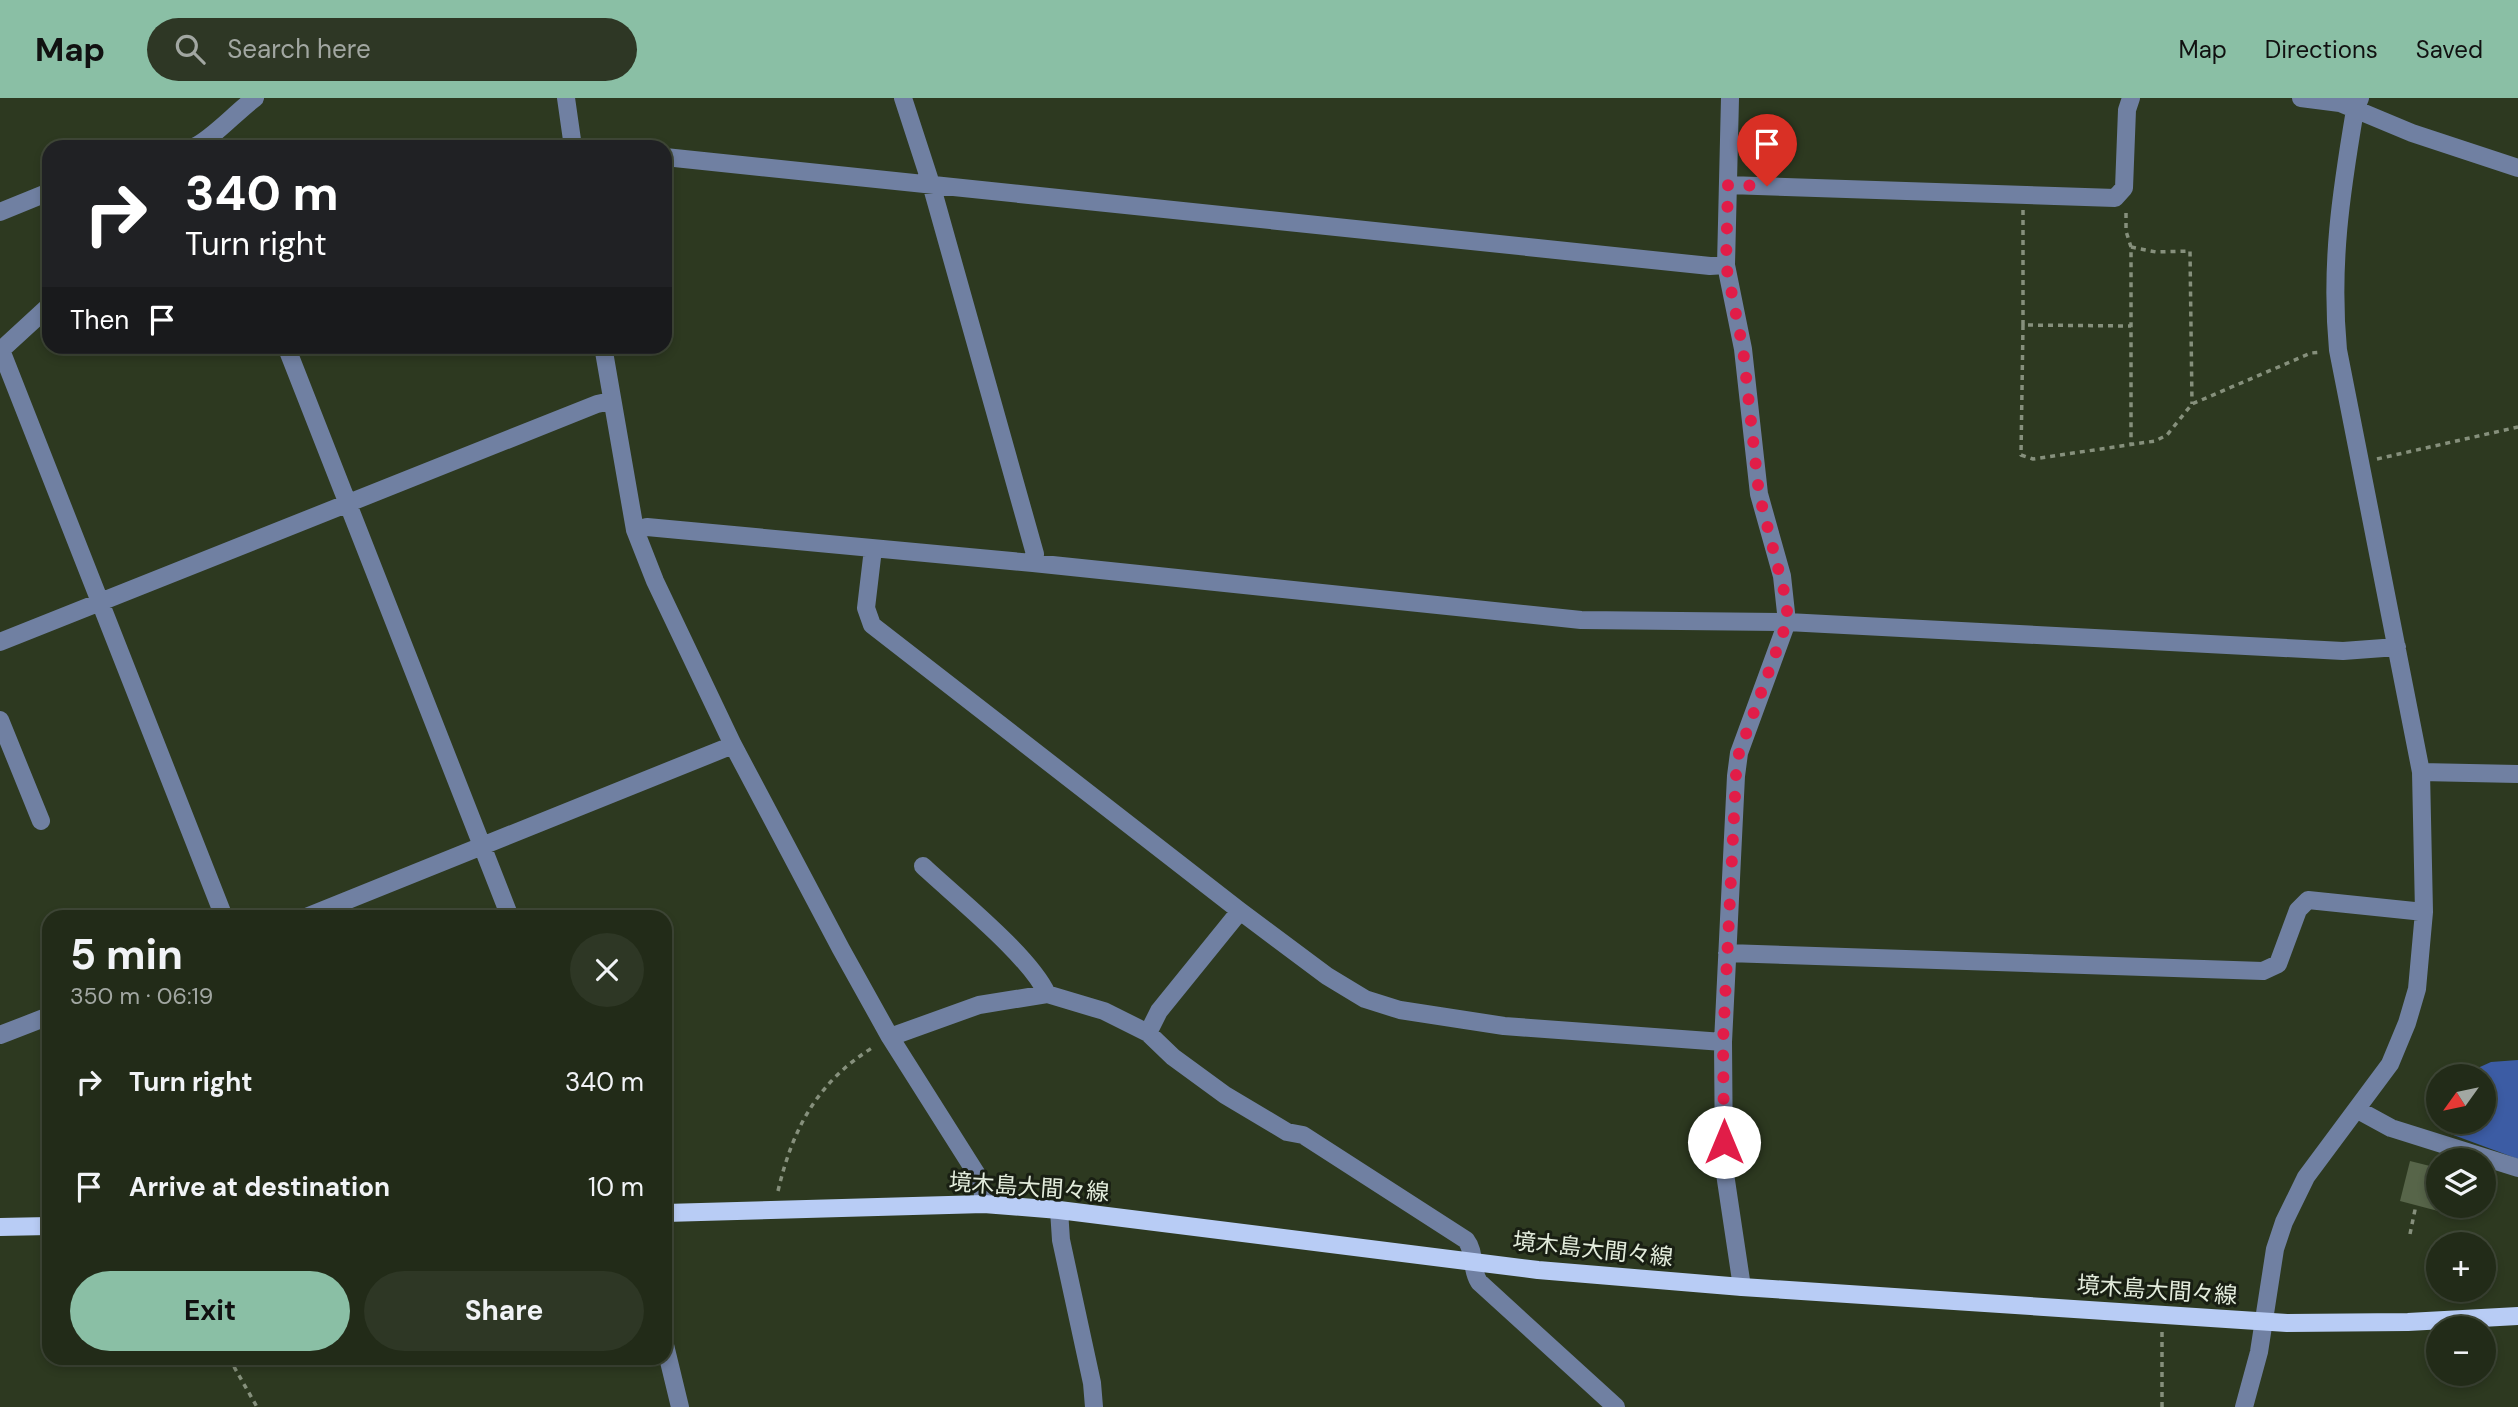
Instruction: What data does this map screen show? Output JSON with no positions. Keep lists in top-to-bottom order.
{
  "streets": {
    "main road": ["境木島大間々線"]
  },
  "north": "bottom left",
  "page": {
    "header": "Map",
    "search": "Search here",
    "nav": ["Map", "Directions", "Saved"],
    "turn": ["340 m", "Turn right"],
    "then": "Then",
    "heading": ["5 min", "350 m · 06:19"],
    "list": [
      {
        "name": "Turn right",
        "value": "340 m"
      },
      {
        "name": "Arrive at destination",
        "value": "10 m"
      }
    ],
    "map_buttons": ["+", "−"],
    "buttons": ["Exit", "Share"]
  }
}
